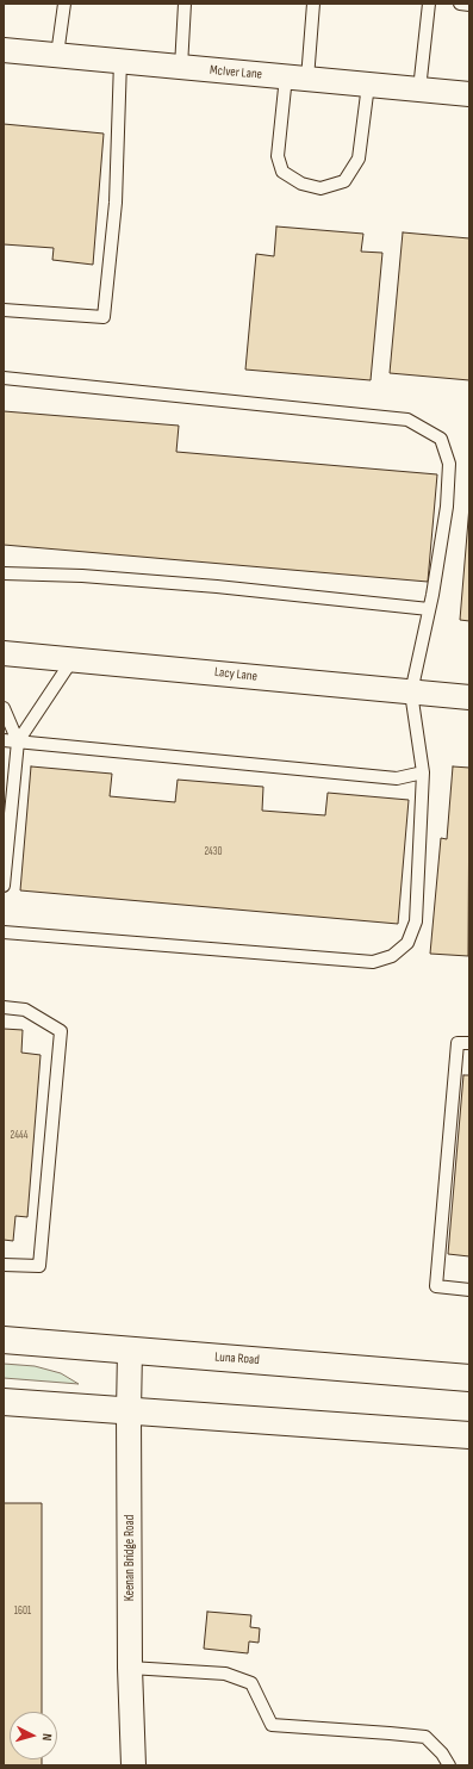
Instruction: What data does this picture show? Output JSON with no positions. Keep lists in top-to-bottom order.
{
  "streets": {
    "main road": ["Luna Road"],
    "street": ["McIver Lane", "Lacy Lane", "Keenan Bridge Road"]
  },
  "crossings": [
    ["Luna Road", "Keenan Bridge Road"]
  ],
  "house_numbers": ["2430", "2444", "1601"],
  "north": "right"
}
